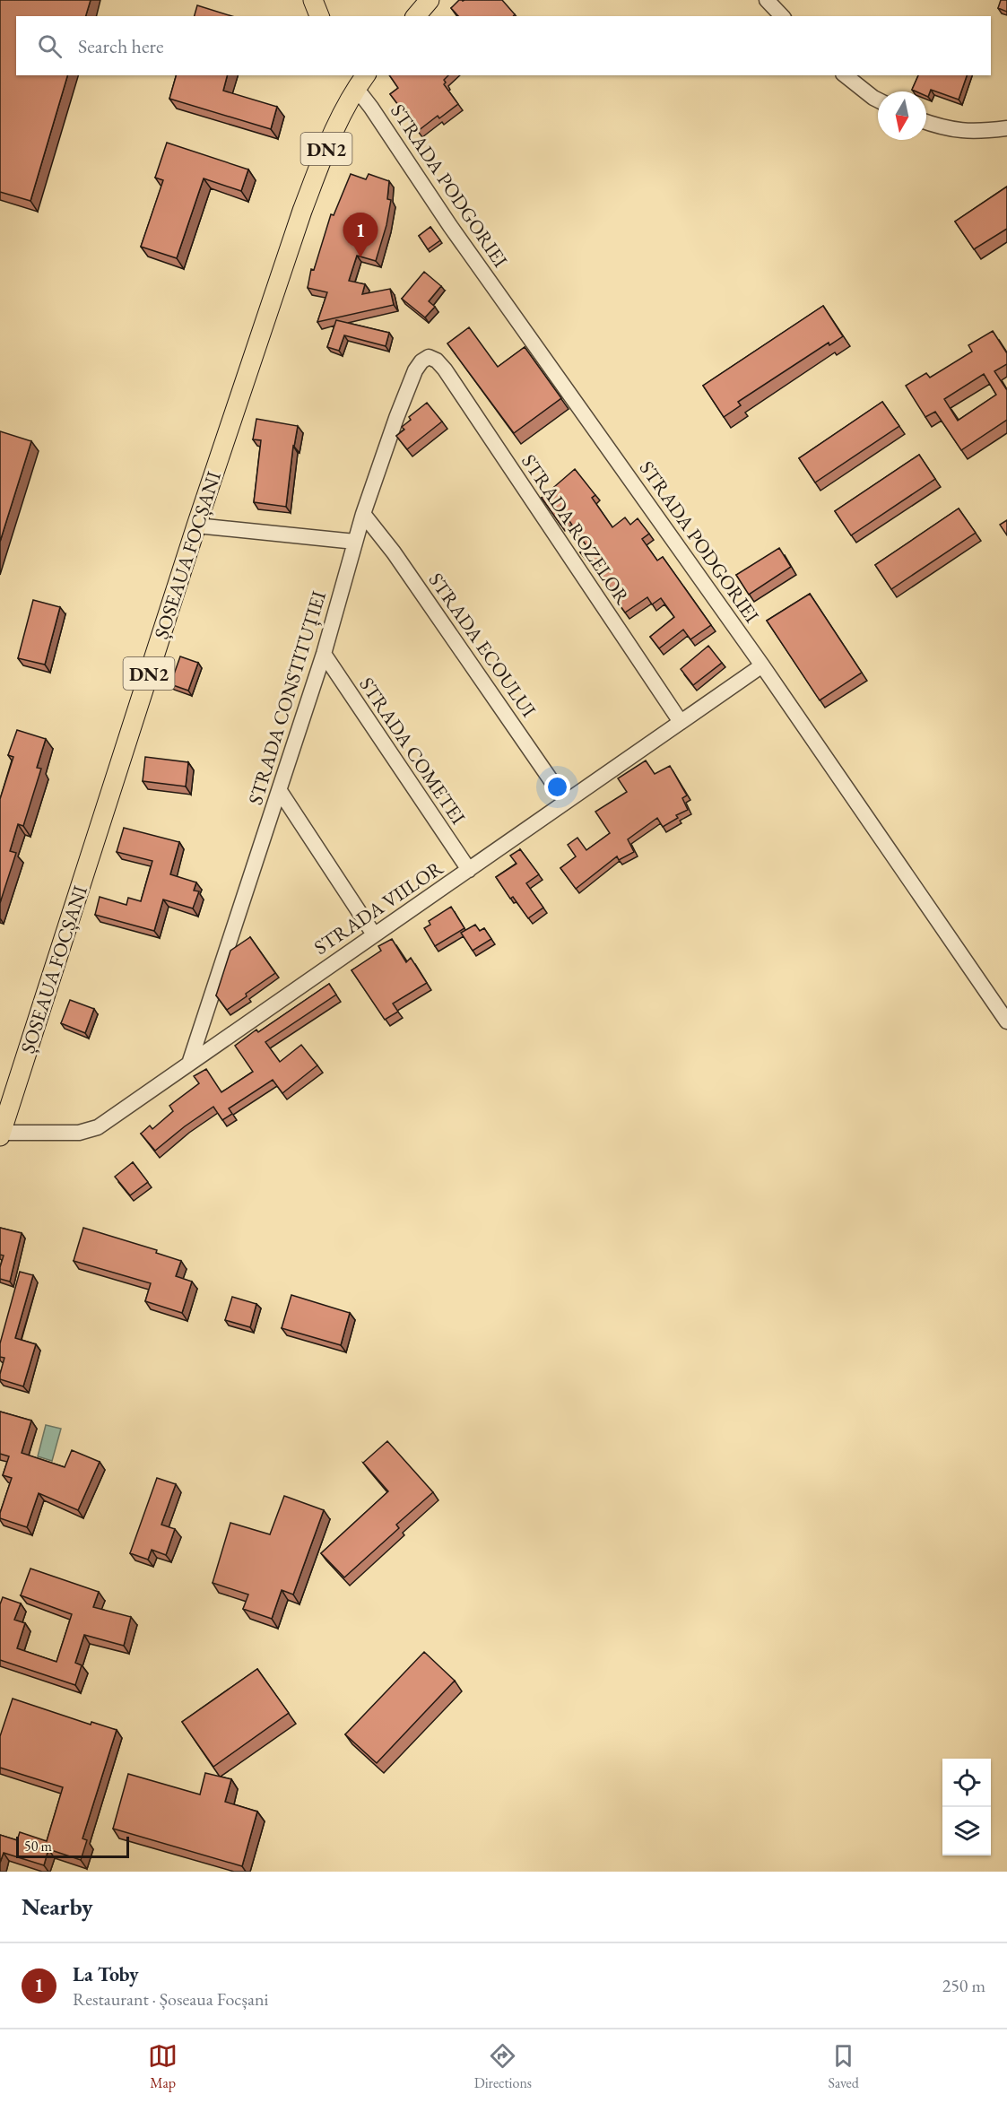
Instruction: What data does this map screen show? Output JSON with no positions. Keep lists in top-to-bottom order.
{
  "streets": {
    "main road": ["DN2", "ȘOSEAUA FOCȘANI"],
    "street": [
      "STRADA PODGORIEI",
      "STRADA ROZELOR",
      "STRADA ECOULUI",
      "STRADA CONSTITUȚIEI",
      "STRADA COMETEI",
      "STRADA VIILOR"
    ]
  },
  "crossings": [
    ["STRADA PODGORIEI", "ȘOSEAUA FOCȘANI"],
    ["STRADA PODGORIEI", "STRADA VIILOR"],
    ["STRADA ROZELOR", "STRADA CONSTITUȚIEI"],
    ["STRADA ROZELOR", "STRADA VIILOR"],
    ["ȘOSEAUA FOCȘANI", "STRADA VIILOR"],
    ["STRADA ECOULUI", "STRADA CONSTITUȚIEI"],
    ["STRADA ECOULUI", "STRADA VIILOR"],
    ["STRADA CONSTITUȚIEI", "STRADA COMETEI"],
    ["STRADA CONSTITUȚIEI", "STRADA VIILOR"],
    ["STRADA COMETEI", "STRADA VIILOR"]
  ],
  "scale_bar": "50 m",
  "north": "bottom",
  "page": {
    "search": "Search here",
    "pins": "1",
    "scale": "50 m",
    "heading": "Nearby",
    "list": [
      {
        "mark": "1",
        "name": "La Toby",
        "note": "Restaurant · Șoseaua Focșani",
        "value": "250 m"
      }
    ],
    "nav": ["Map", "Directions", "Saved"]
  }
}
